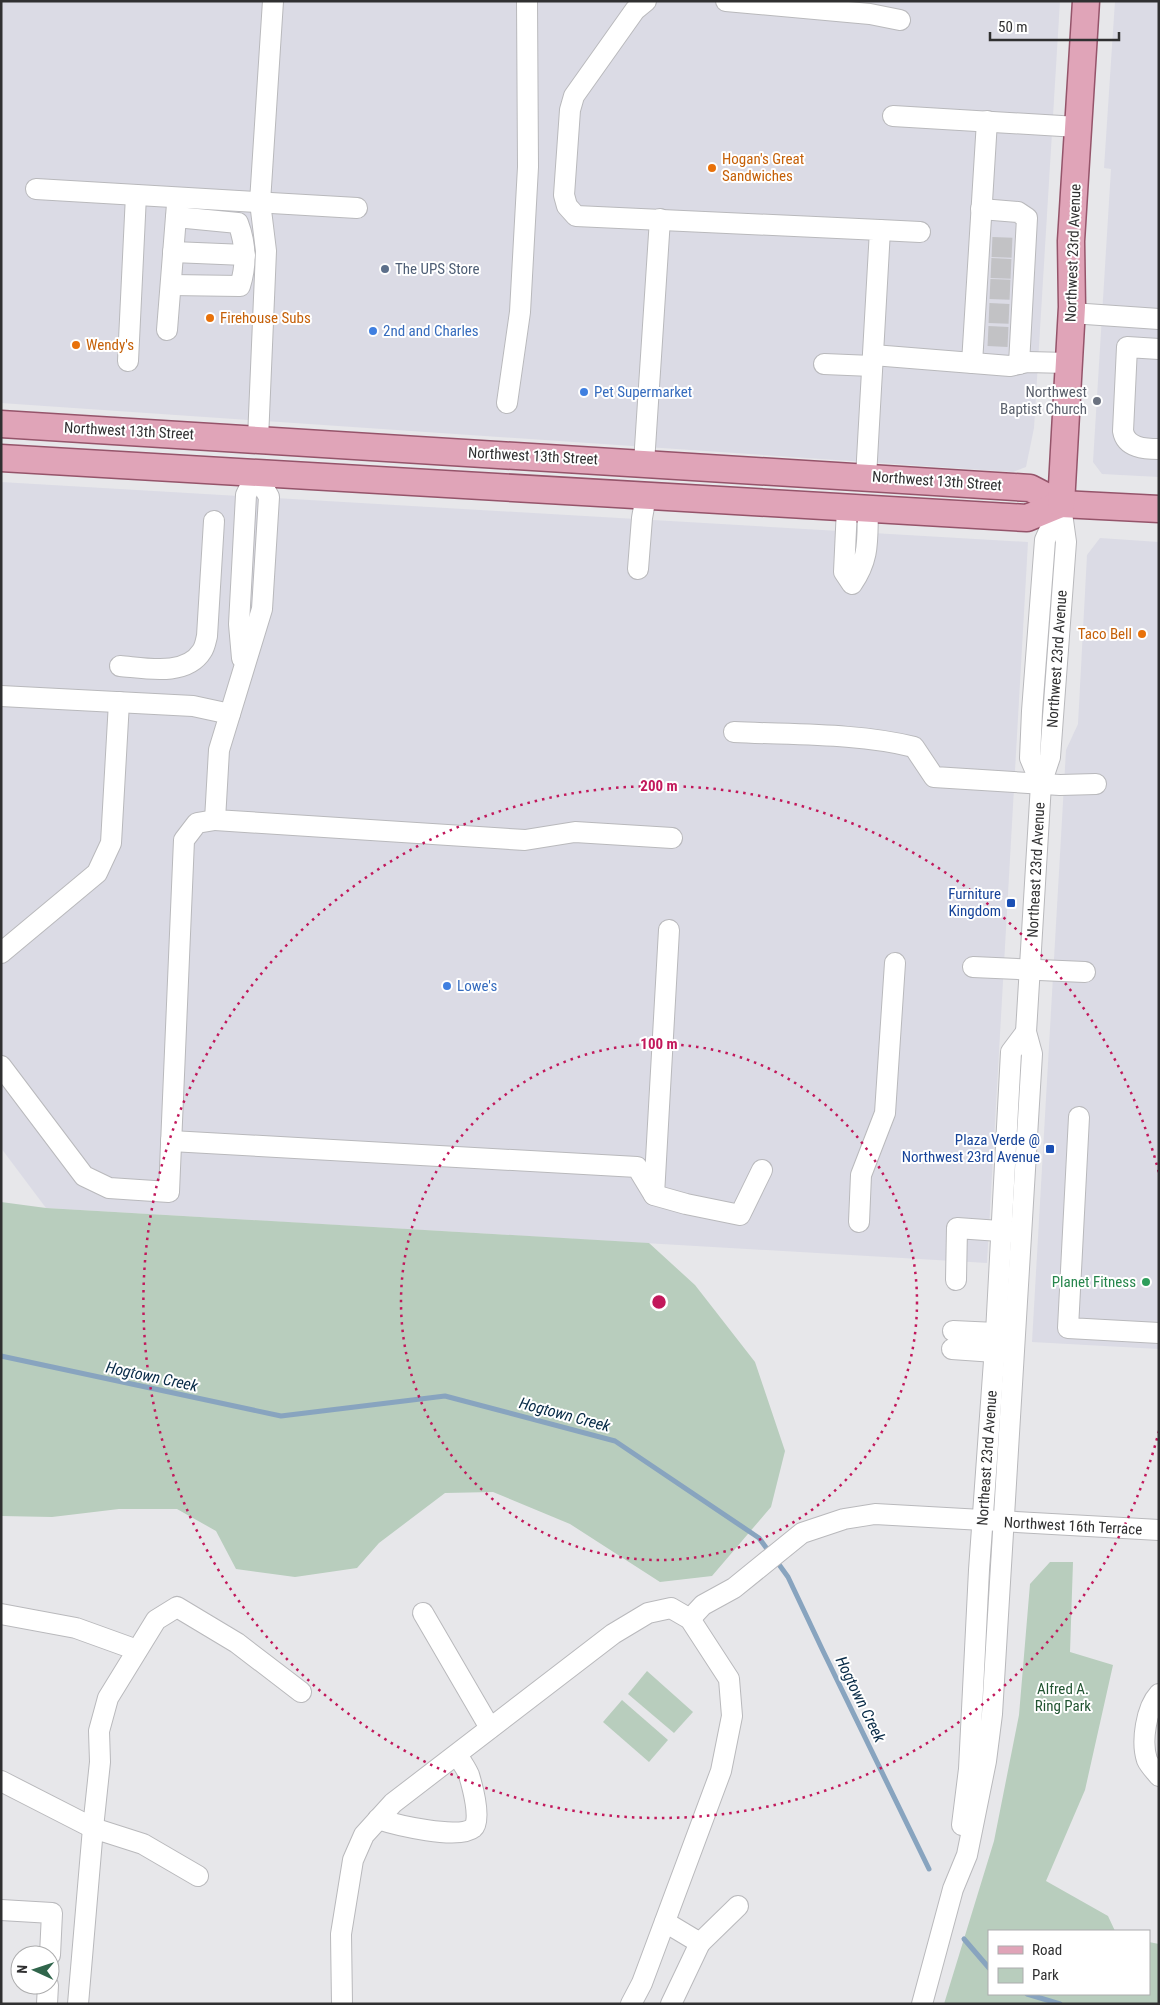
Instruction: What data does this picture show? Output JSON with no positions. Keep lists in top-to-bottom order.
{
  "streets": {
    "main road": ["Northwest 23rd Avenue", "Northwest 13th Street"],
    "street": ["Northeast 23rd Avenue", "Northwest 16th Terrace"]
  },
  "crossings": [
    ["Northwest 23rd Avenue", "Northwest 13th Street"],
    ["Northwest 23rd Avenue", "Northeast 23rd Avenue"],
    ["Northeast 23rd Avenue", "Northwest 16th Terrace"]
  ],
  "water": ["Hogtown Creek"],
  "parks": ["Alfred A. Ring Park"],
  "places": {
    "other": [
      "Hogan's Great Sandwiches",
      "The UPS Store",
      "Firehouse Subs",
      "2nd and Charles",
      "Wendy's",
      "Pet Supermarket",
      "Northwest Baptist Church",
      "Taco Bell",
      "Lowe's",
      "Planet Fitness"
    ],
    "transit": ["Furniture Kingdom", "Plaza Verde @ Northwest 23rd Avenue"]
  },
  "legend": ["Road", "Park"],
  "scale_bar": "50 m",
  "north": "left",
  "rings": ["200 m", "100 m"]
}
